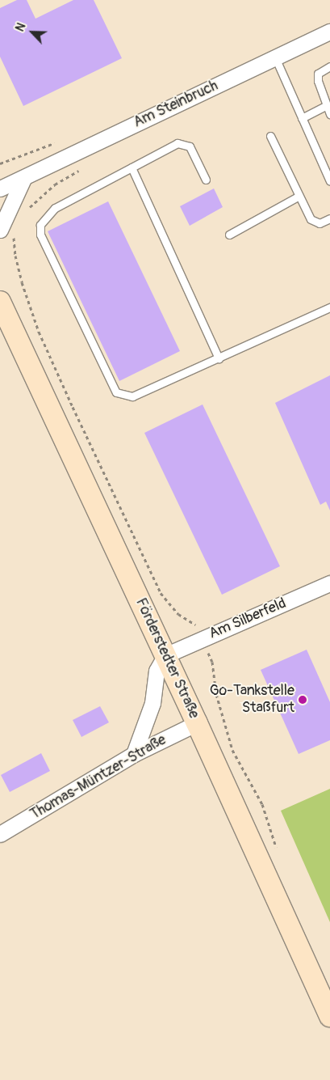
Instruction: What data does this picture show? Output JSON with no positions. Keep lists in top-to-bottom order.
{
  "streets": {
    "main road": ["Förderstedter Straße"],
    "street": ["Am Steinbruch", "Am Silberfeld", "Thomas-Müntzer-Straße"]
  },
  "crossings": [
    ["Am Silberfeld", "Förderstedter Straße"],
    ["Förderstedter Straße", "Thomas-Müntzer-Straße"]
  ],
  "places": ["Go-Tankstelle Staßfurt"],
  "north": "top left"
}
